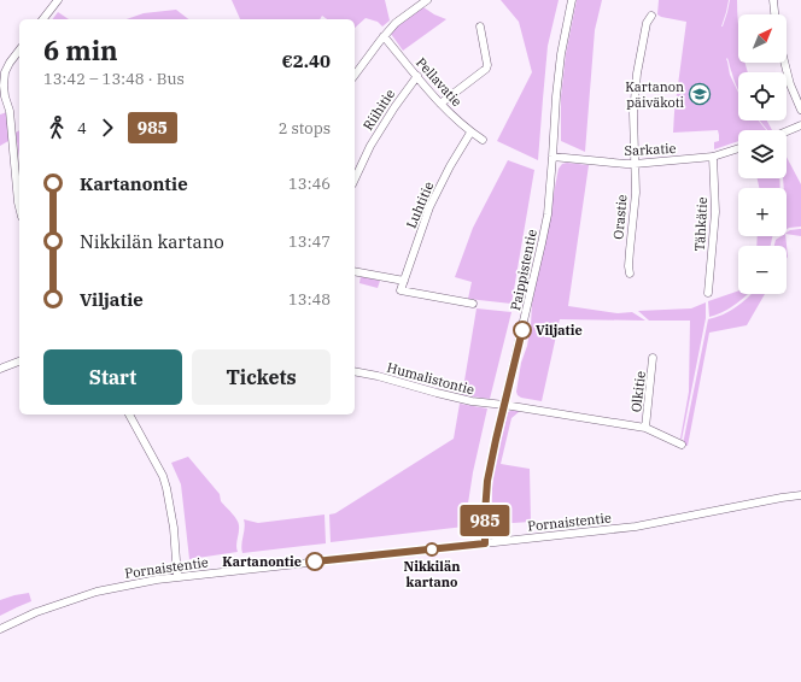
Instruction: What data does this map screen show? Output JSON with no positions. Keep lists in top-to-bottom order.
{
  "streets": {
    "street": [
      "Pellavatie",
      "Riihitie",
      "Sarkatie",
      "Luhtitie",
      "Orastie",
      "Tähkätie",
      "Paippistentie",
      "Humalistontie",
      "Olkitie",
      "Pornaistentie"
    ]
  },
  "crossings": [
    ["Pellavatie", "Riihitie"],
    ["Pellavatie", "Luhtitie"],
    ["Sarkatie", "Orastie"],
    ["Sarkatie", "Tähkätie"],
    ["Sarkatie", "Paippistentie"],
    ["Paippistentie", "Humalistontie"],
    ["Paippistentie", "Pornaistentie"]
  ],
  "places": {
    "school or university": ["Kartanon päiväkoti"],
    "other": ["Viljatie", "Nikkilän kartano", "Kartanontie"]
  },
  "lines": ["bus line 985"],
  "north": "top right",
  "page": {
    "on_map": "985",
    "map_buttons": ["+", "−"],
    "heading": ["6 min", "13:42 – 13:48 · Bus", "€2.40"],
    "legs": ["4", "985", "2 stops"],
    "list": [
      {
        "name": "Kartanontie",
        "value": "13:46"
      },
      {
        "name": "Nikkilän kartano",
        "value": "13:47"
      },
      {
        "name": "Viljatie",
        "value": "13:48"
      }
    ],
    "buttons": ["Start", "Tickets"]
  }
}
